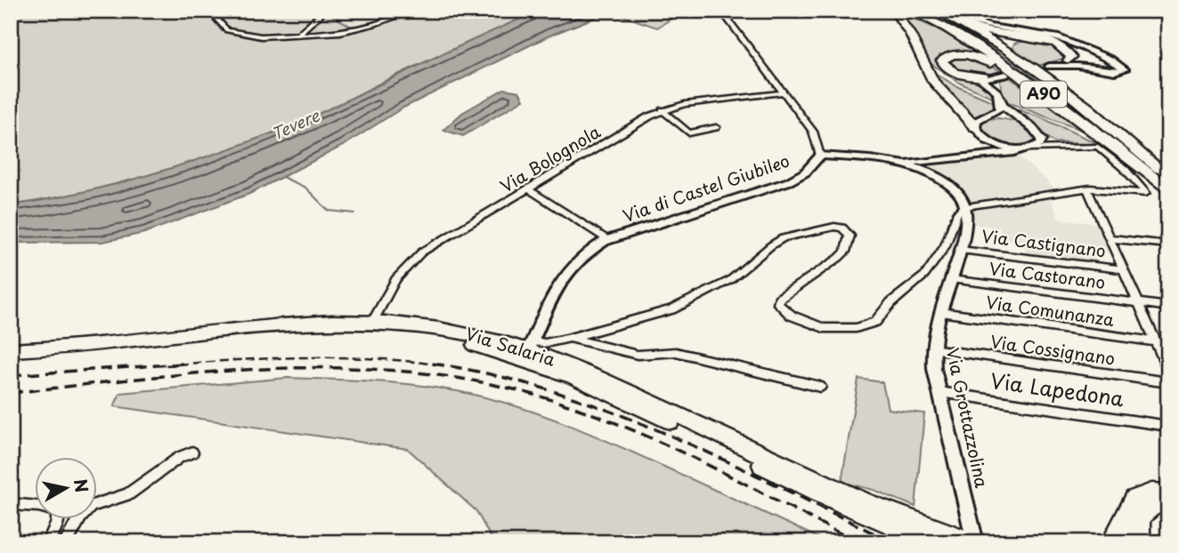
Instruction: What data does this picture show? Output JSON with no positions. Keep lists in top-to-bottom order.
{
  "streets": {
    "highway": ["A90"],
    "main road": ["Via Salaria"],
    "street": [
      "Via Bolognola",
      "Via di Castel Giubileo",
      "Via Castignano",
      "Via Castorano",
      "Via Comunanza",
      "Via Cossignano",
      "Via Lapedona",
      "Via Grottazzolina"
    ]
  },
  "crossings": [
    ["Via Bolognola", "Via Salaria"],
    ["Via di Castel Giubileo", "Via Salaria"],
    ["Via Castignano", "Via Grottazzolina"],
    ["Via Castorano", "Via Grottazzolina"],
    ["Via Comunanza", "Via Grottazzolina"],
    ["Via Salaria", "Via Grottazzolina"],
    ["Via Cossignano", "Via Grottazzolina"],
    ["Via Lapedona", "Via Grottazzolina"]
  ],
  "water": ["Tevere"],
  "north": "right"
}
